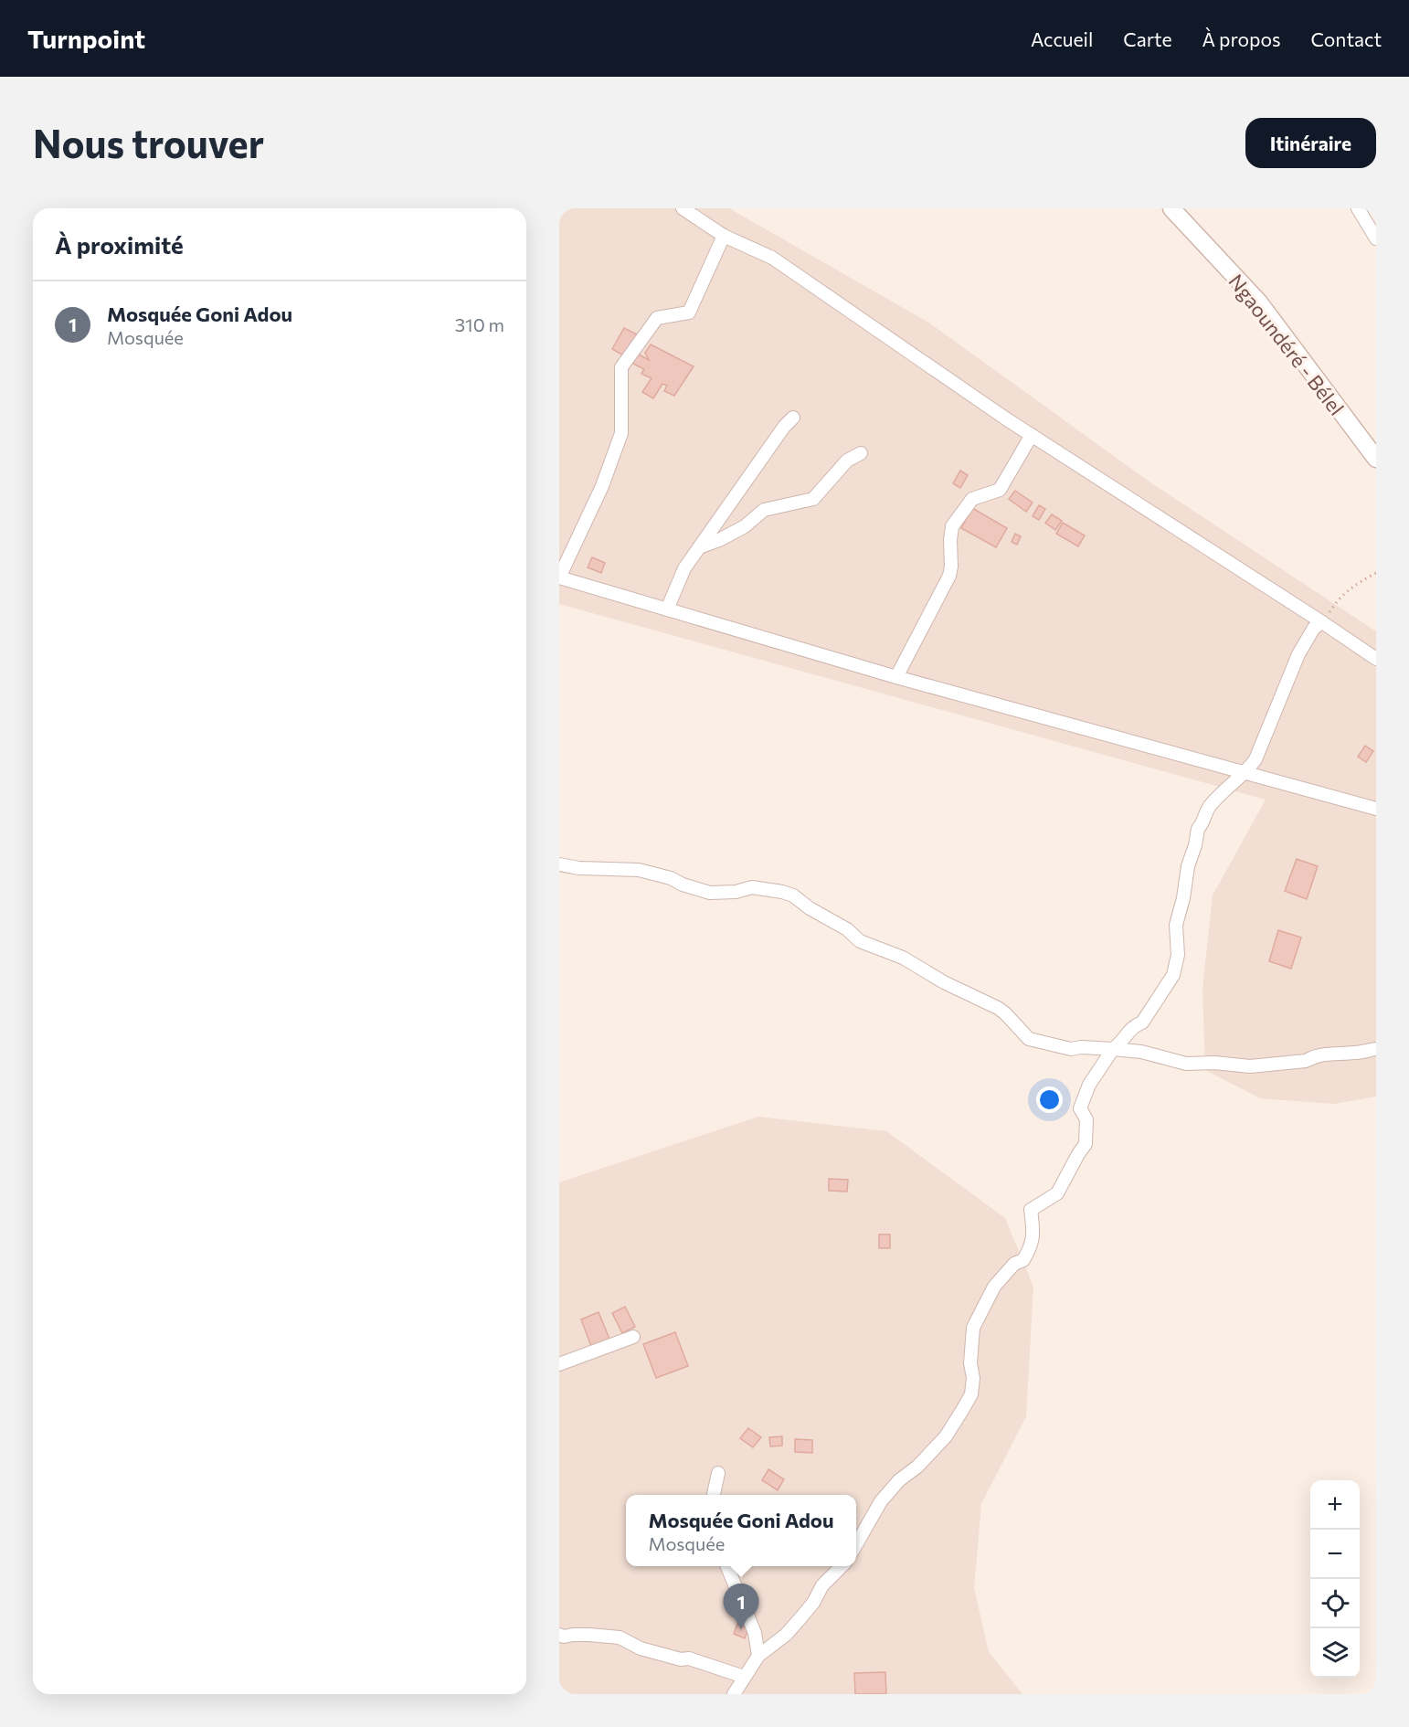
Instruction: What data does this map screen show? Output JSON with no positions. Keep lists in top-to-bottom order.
{
  "streets": {
    "main road": ["Ngaoundéré - Bélel"]
  },
  "page": {
    "header": "Turnpoint",
    "nav": [
      "Accueil",
      "Carte",
      "À propos",
      "Contact"
    ],
    "buttons": "Itinéraire",
    "title": "Nous trouver",
    "heading": "À proximité",
    "list": [
      {
        "mark": "1",
        "name": "Mosquée Goni Adou",
        "note": "Mosquée",
        "value": "310 m"
      }
    ],
    "map_buttons": ["+", "−"],
    "popup": ["Mosquée Goni Adou", "Mosquée"],
    "pins": "1"
  }
}
